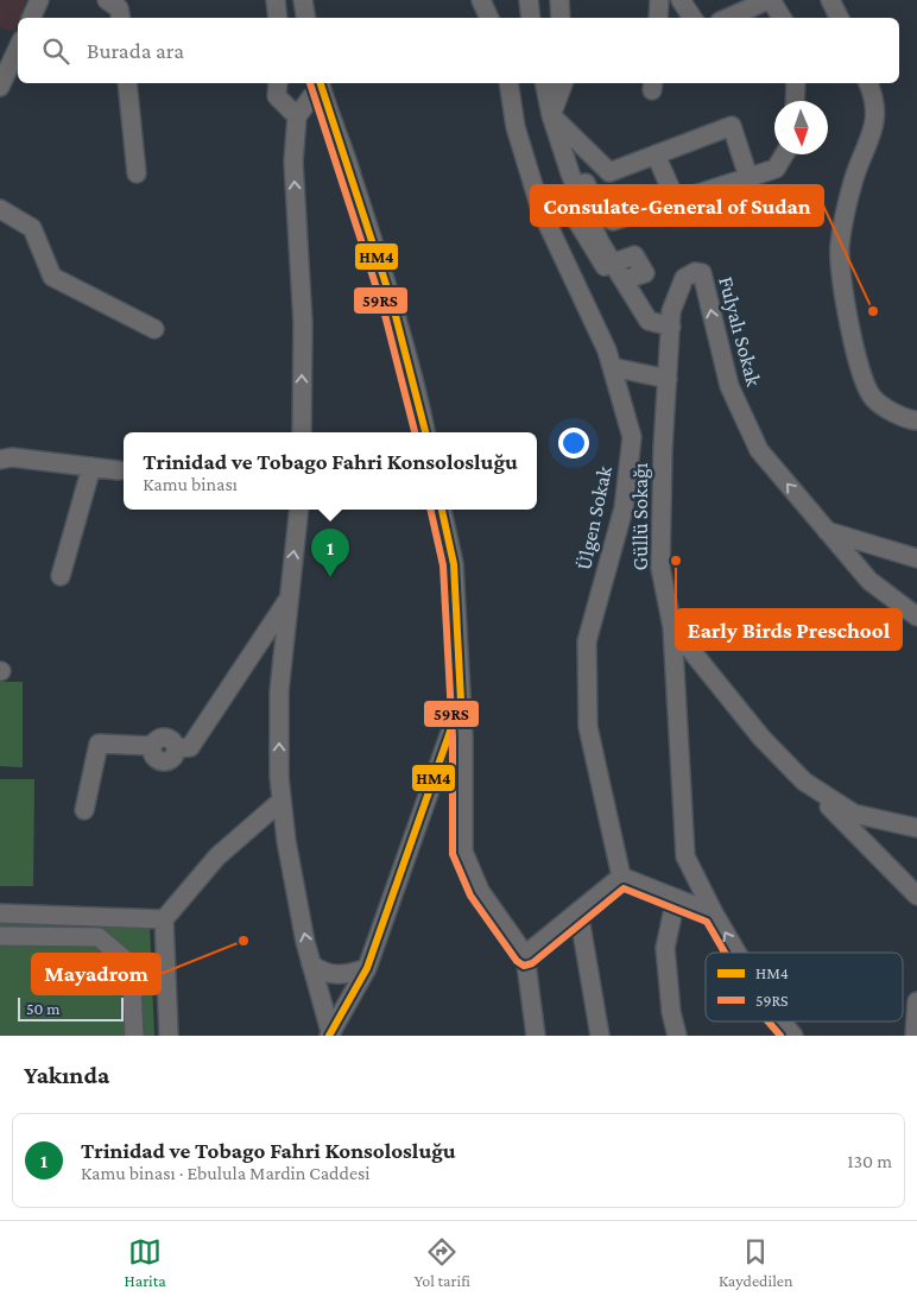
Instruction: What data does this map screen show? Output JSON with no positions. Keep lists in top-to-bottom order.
{
  "streets": {
    "street": ["Fulyalı Sokak", "Güllü Sokağı", "Ülgen Sokak"]
  },
  "crossings": [
    ["Fulyalı Sokak", "Güllü Sokağı"]
  ],
  "places": ["Consulate-General of Sudan", "Early Birds Preschool", "Mayadrom"],
  "lines": ["transit line HM4", "transit line 59RS"],
  "legend": ["HM4", "59RS"],
  "scale_bar": "50 m",
  "north": "bottom",
  "page": {
    "search": "Burada ara",
    "popup": ["Trinidad ve Tobago Fahri Konsolosluğu", "Kamu binası"],
    "pins": "1",
    "scale": "50 m",
    "heading": "Yakında",
    "list": [
      {
        "mark": "1",
        "name": "Trinidad ve Tobago Fahri Konsolosluğu",
        "note": "Kamu binası · Ebulula Mardin Caddesi",
        "value": "130 m"
      }
    ],
    "nav": ["Harita", "Yol tarifi", "Kaydedilen"]
  }
}
